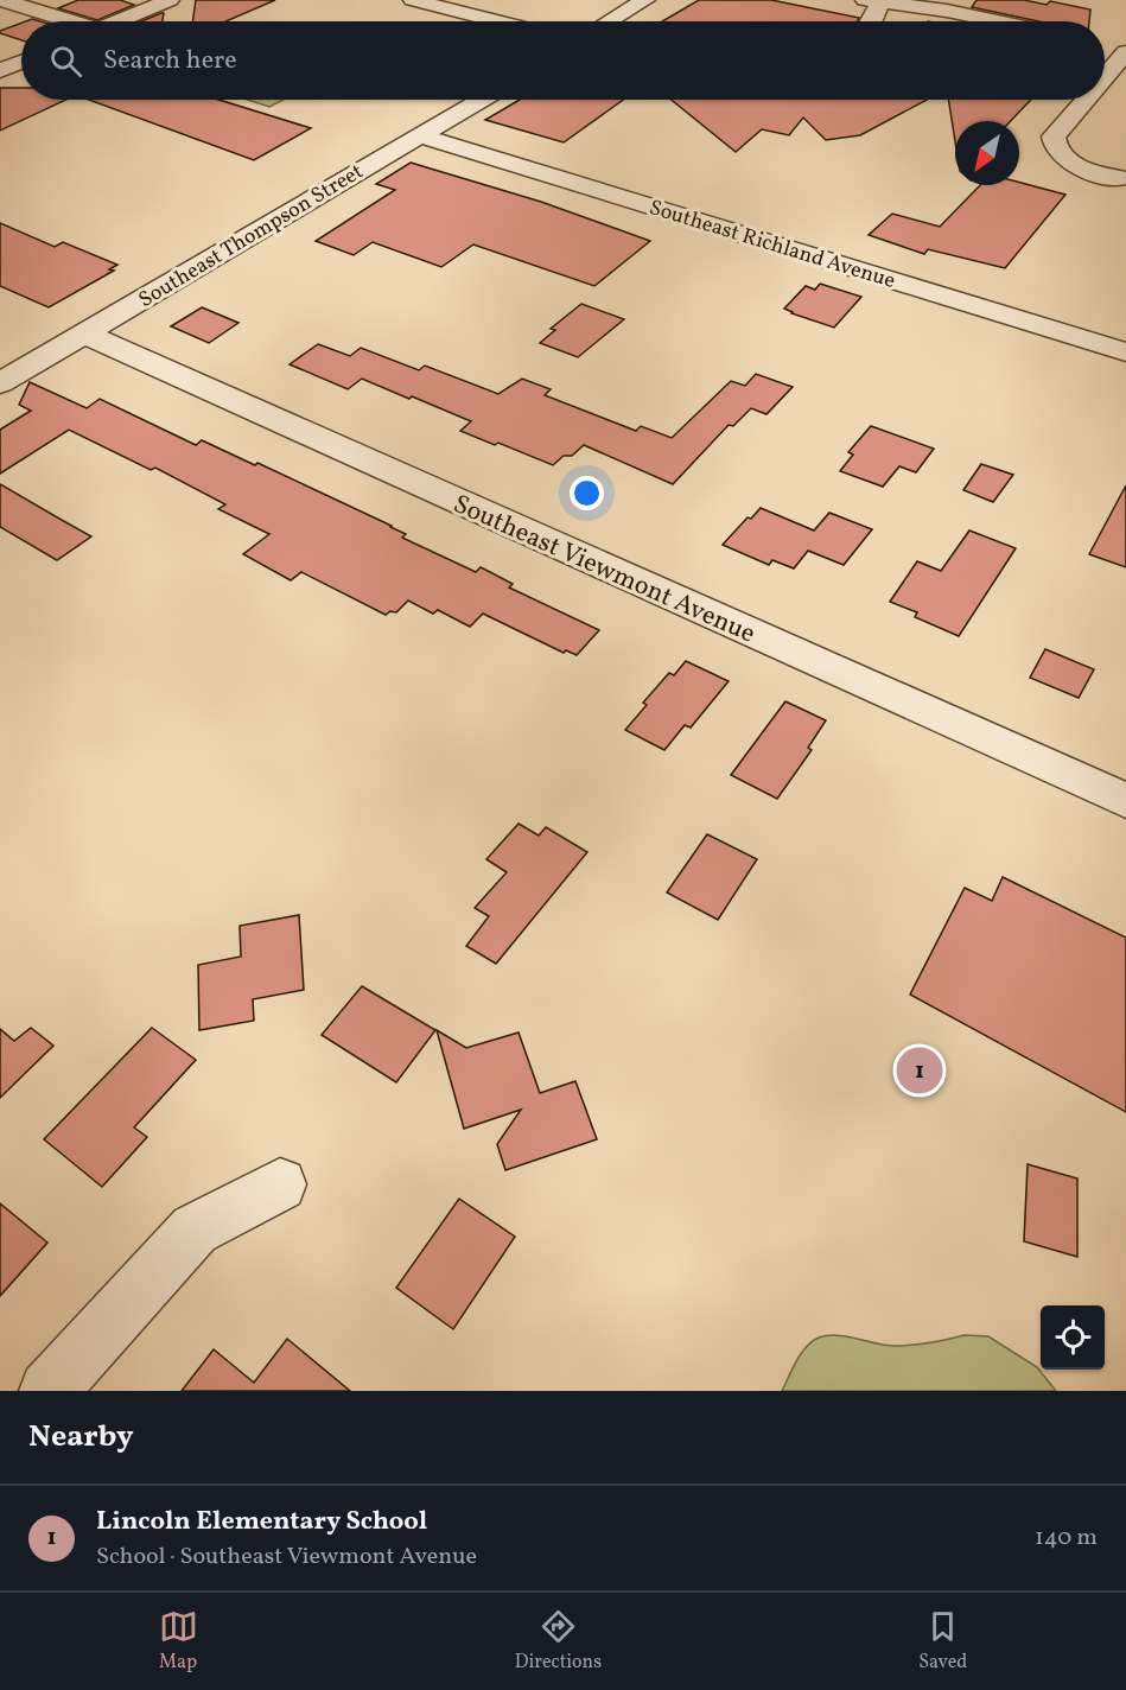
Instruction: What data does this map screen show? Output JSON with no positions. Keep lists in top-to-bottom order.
{
  "streets": {
    "street": ["Southeast Thompson Street", "Southeast Richland Avenue", "Southeast Viewmont Avenue"]
  },
  "crossings": [
    ["Southeast Thompson Street", "Southeast Richland Avenue"],
    ["Southeast Thompson Street", "Southeast Viewmont Avenue"]
  ],
  "north": "bottom left",
  "page": {
    "search": "Search here",
    "pins": "1",
    "heading": "Nearby",
    "list": [
      {
        "mark": "1",
        "name": "Lincoln Elementary School",
        "note": "School · Southeast Viewmont Avenue",
        "value": "140 m"
      }
    ],
    "nav": ["Map", "Directions", "Saved"]
  }
}
